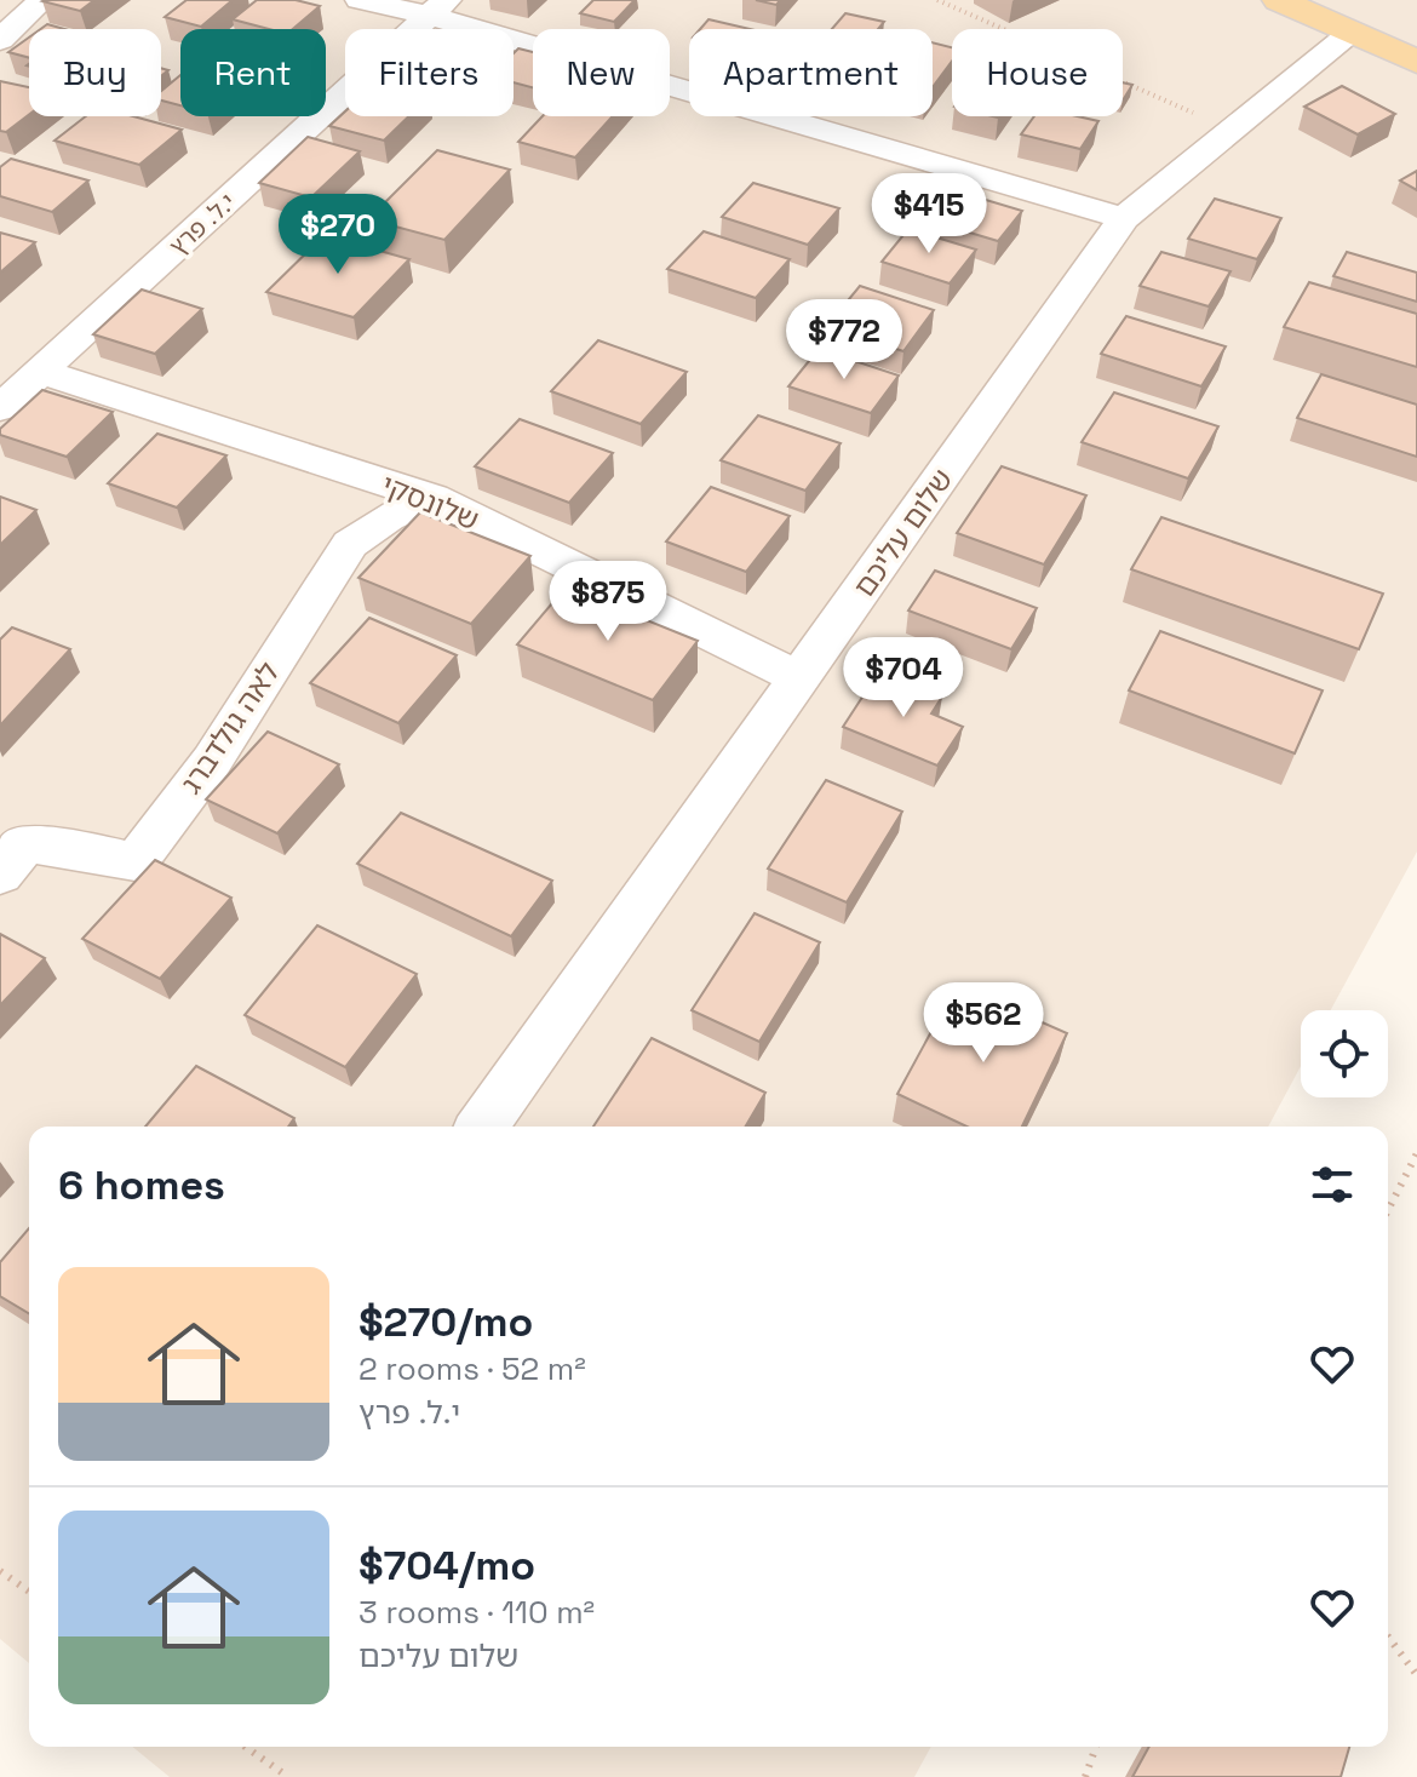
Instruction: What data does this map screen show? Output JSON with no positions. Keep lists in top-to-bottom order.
{
  "streets": {
    "street": [
      "י.ל. פרץ",
      "שלונסקי",
      "שלום עליכם",
      "לאה גולדברג"
    ]
  },
  "crossings": [
    ["י.ל. פרץ", "שלונסקי"],
    ["שלונסקי", "שלום עליכם"],
    ["שלונסקי", "לאה גולדברג"]
  ],
  "page": {
    "chip": [
      "Buy",
      "Rent",
      "Filters",
      "New",
      "Apartment",
      "House"
    ],
    "price": [
      "$415",
      "$270",
      "$772",
      "$875",
      "$704",
      "$562"
    ],
    "heading": "6 homes",
    "list": [
      {
        "name": "$270/mo",
        "note": "2 rooms · 52 m² · י.ל. פרץ"
      },
      {
        "name": "$704/mo",
        "note": "3 rooms · 110 m² · שלום עליכם"
      }
    ]
  }
}
